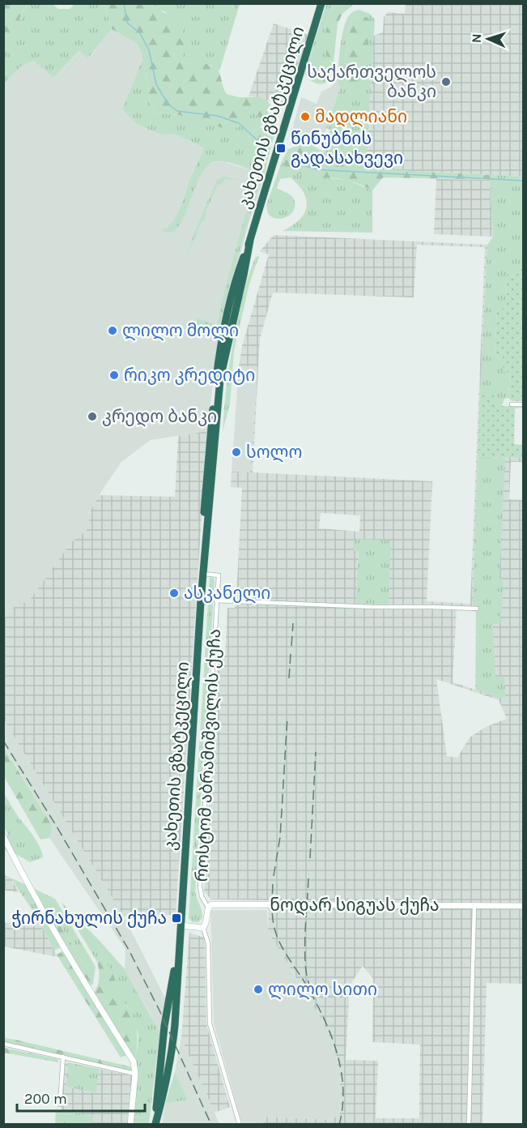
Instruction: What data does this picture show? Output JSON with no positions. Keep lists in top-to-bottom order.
{
  "streets": {
    "highway": ["კახეთის გზატკეცილი"],
    "street": ["როსტომ აბრამიშვილის ქუჩა", "ნოდარ სიგუას ქუჩა"]
  },
  "crossings": [
    ["კახეთის გზატკეცილი", "როსტომ აბრამიშვილის ქუჩა"],
    ["როსტომ აბრამიშვილის ქუჩა", "ნოდარ სიგუას ქუჩა"]
  ],
  "places": {
    "other": [
      "საქართველოს ბანკი",
      "მადლიანი",
      "ლილო მოლი",
      "რიკო კრედიტი",
      "კრედო ბანკი",
      "სოლო",
      "ასკანელი",
      "ლილო სითი"
    ],
    "transit": ["წინუბნის გადასახვევი", "ჭირნახულის ქუჩა"]
  },
  "scale_bar": "200 m",
  "north": "left"
}
